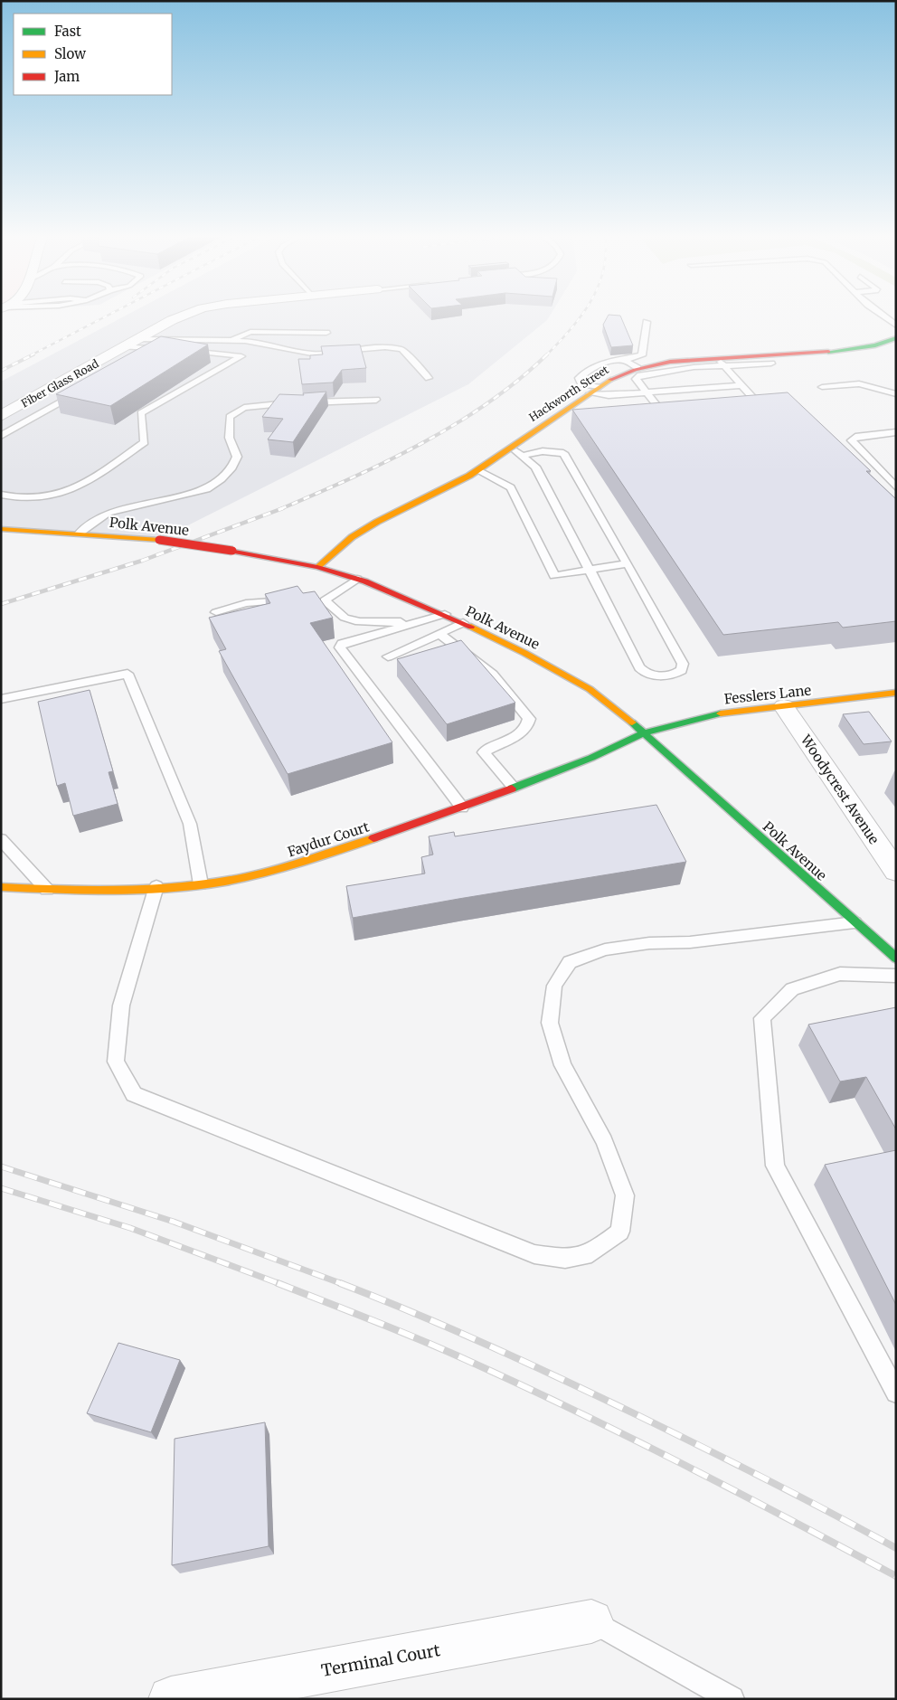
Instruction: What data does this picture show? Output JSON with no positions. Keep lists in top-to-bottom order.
{
  "streets": {
    "street": [
      "Fiber Glass Road",
      "Hackworth Street",
      "Polk Avenue",
      "Fesslers Lane",
      "Woodycrest Avenue",
      "Faydur Court",
      "Terminal Court"
    ]
  },
  "crossings": [
    ["Hackworth Street", "Polk Avenue"],
    ["Polk Avenue", "Fesslers Lane"],
    ["Polk Avenue", "Faydur Court"],
    ["Fesslers Lane", "Woodycrest Avenue"],
    ["Fesslers Lane", "Faydur Court"]
  ],
  "legend": ["Fast", "Slow", "Jam"]
}
